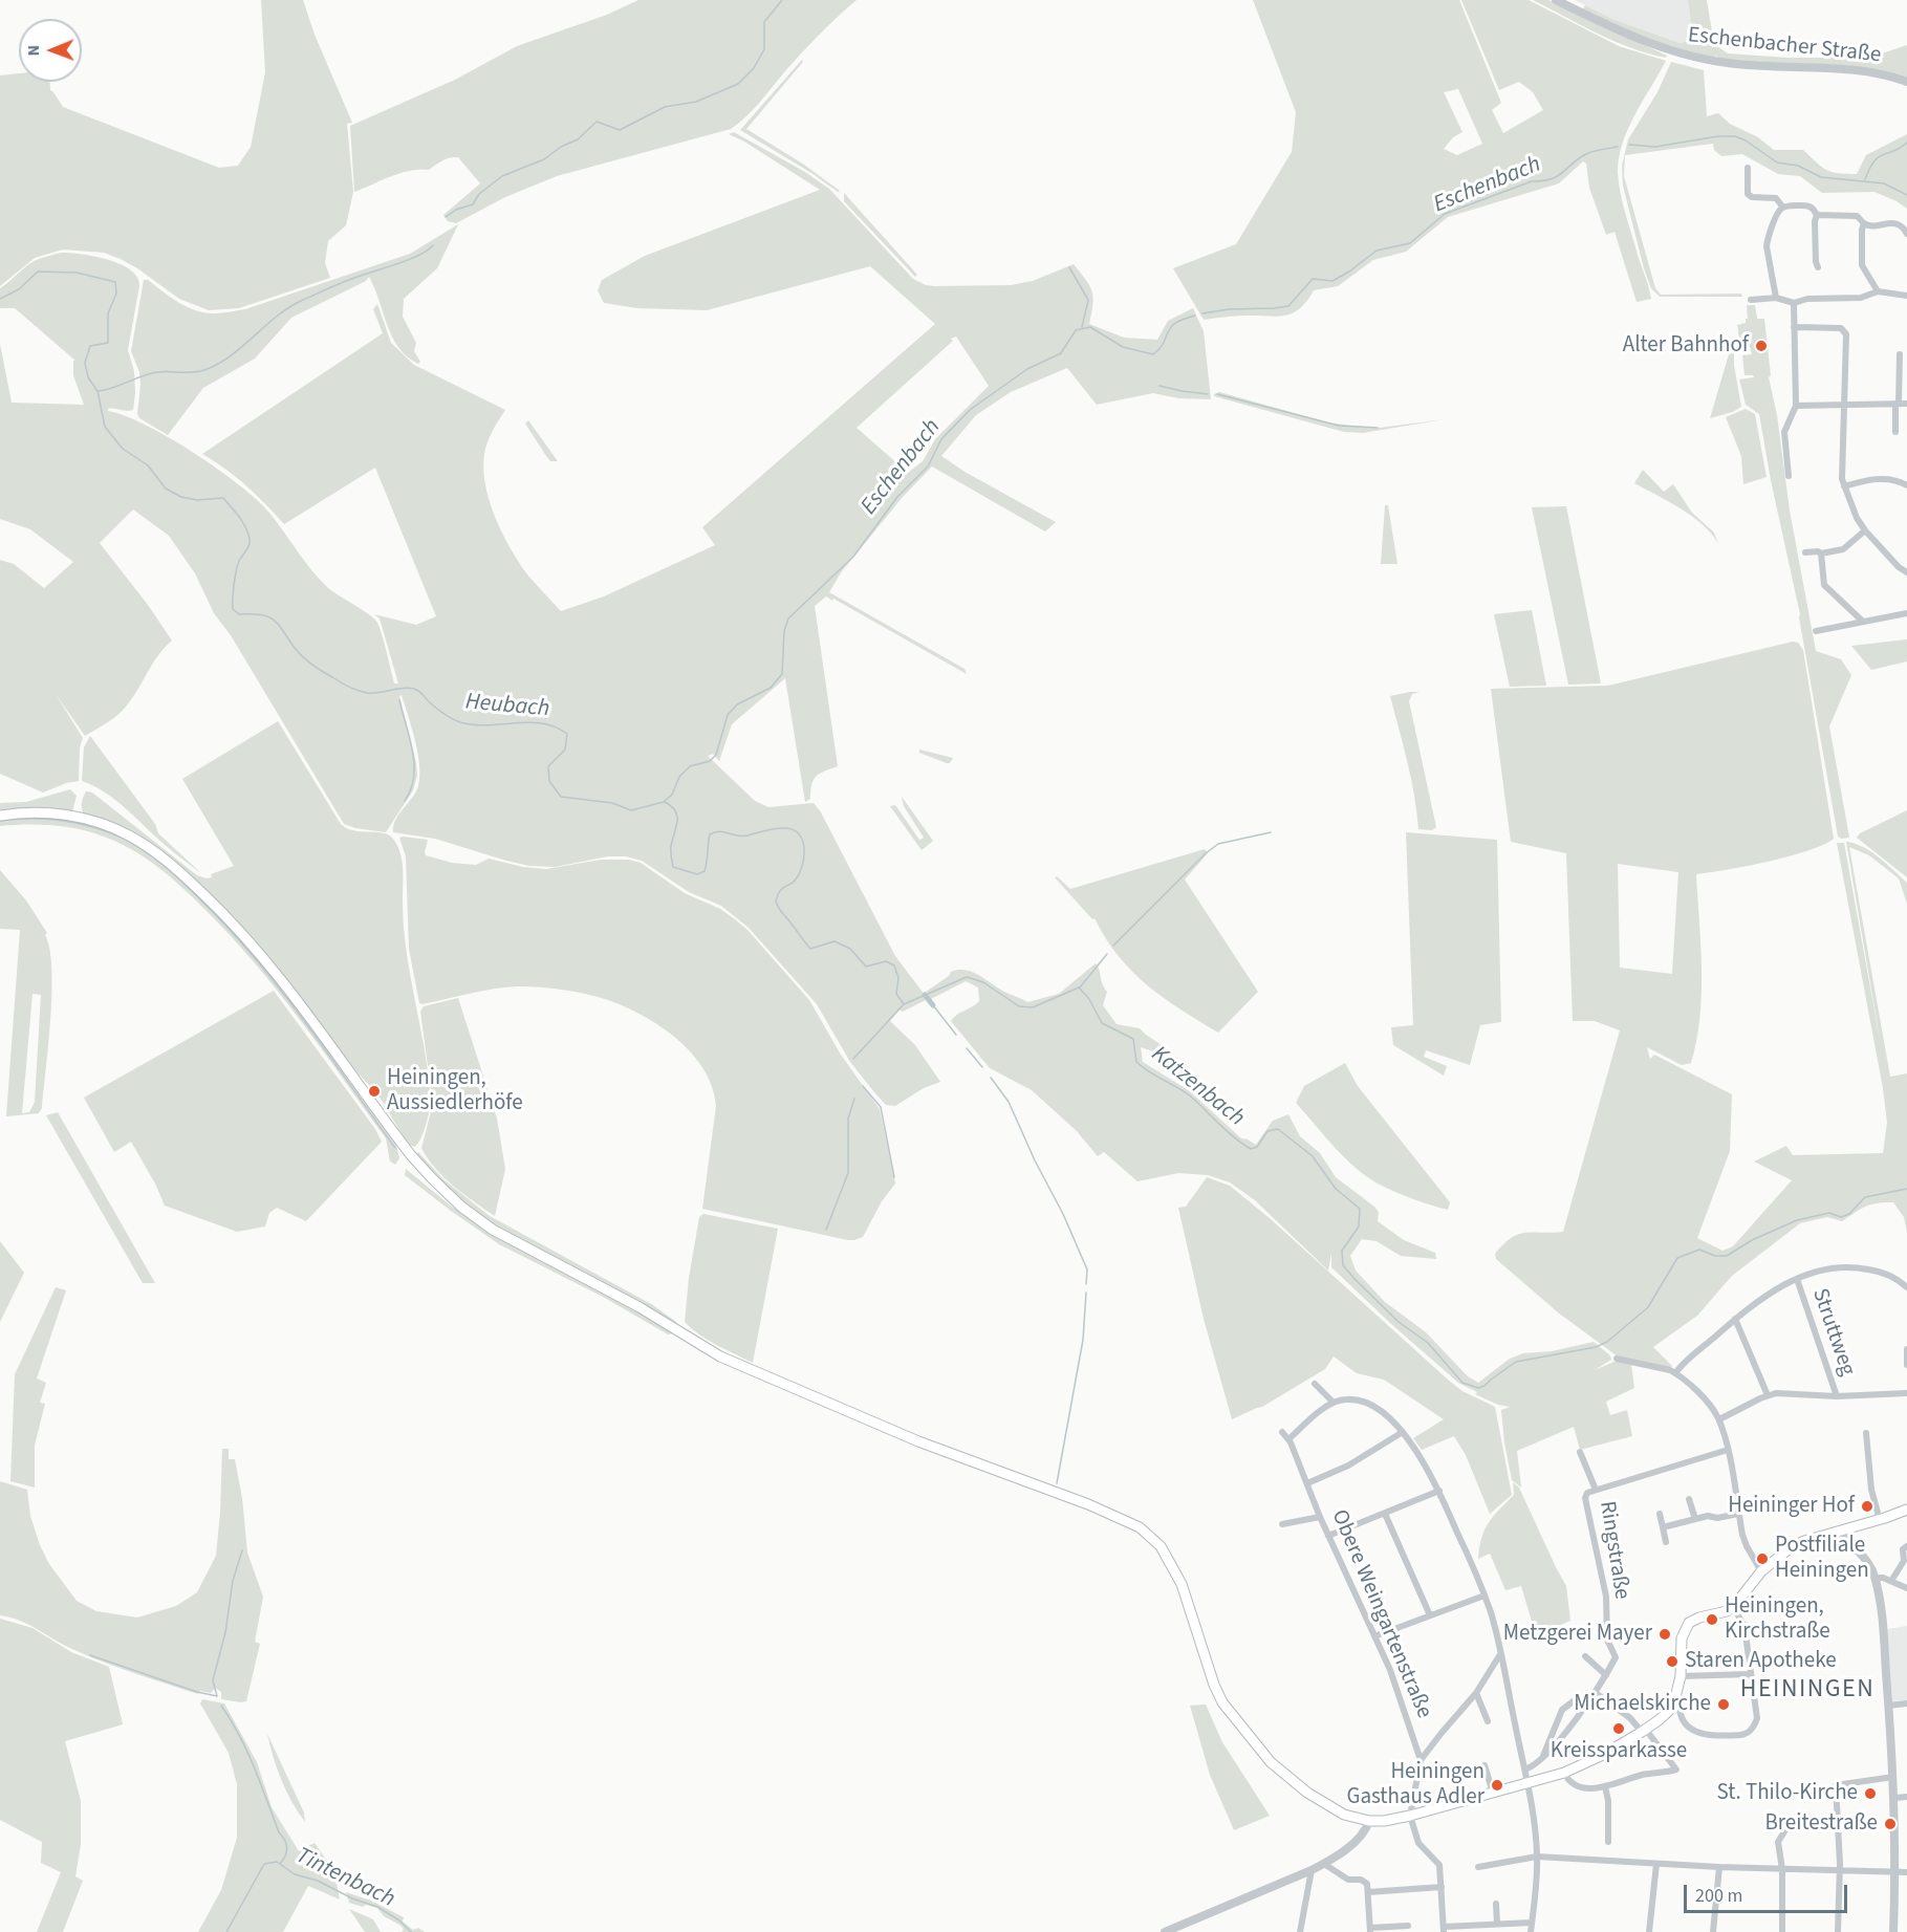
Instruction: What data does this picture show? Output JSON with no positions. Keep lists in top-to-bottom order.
{
  "streets": {
    "street": [
      "Eschenbacher Straße",
      "Struttweg",
      "Ringstraße",
      "Obere Weingartenstraße"
    ]
  },
  "districts": ["HEININGEN"],
  "water": [
    "Eschenbach",
    "Heubach",
    "Katzenbach",
    "Tintenbach"
  ],
  "places": [
    "Alter Bahnhof",
    "Heiningen, Aussiedlerhöfe",
    "Heininger Hof",
    "Postfiliale Heiningen",
    "Heiningen, Kirchstraße",
    "Metzgerei Mayer",
    "Staren Apotheke",
    "Michaelskirche",
    "Kreissparkasse",
    "Heiningen Gasthaus Adler",
    "St. Thilo-Kirche",
    "Breitestraße"
  ],
  "scale_bar": "200 m",
  "north": "left"
}
